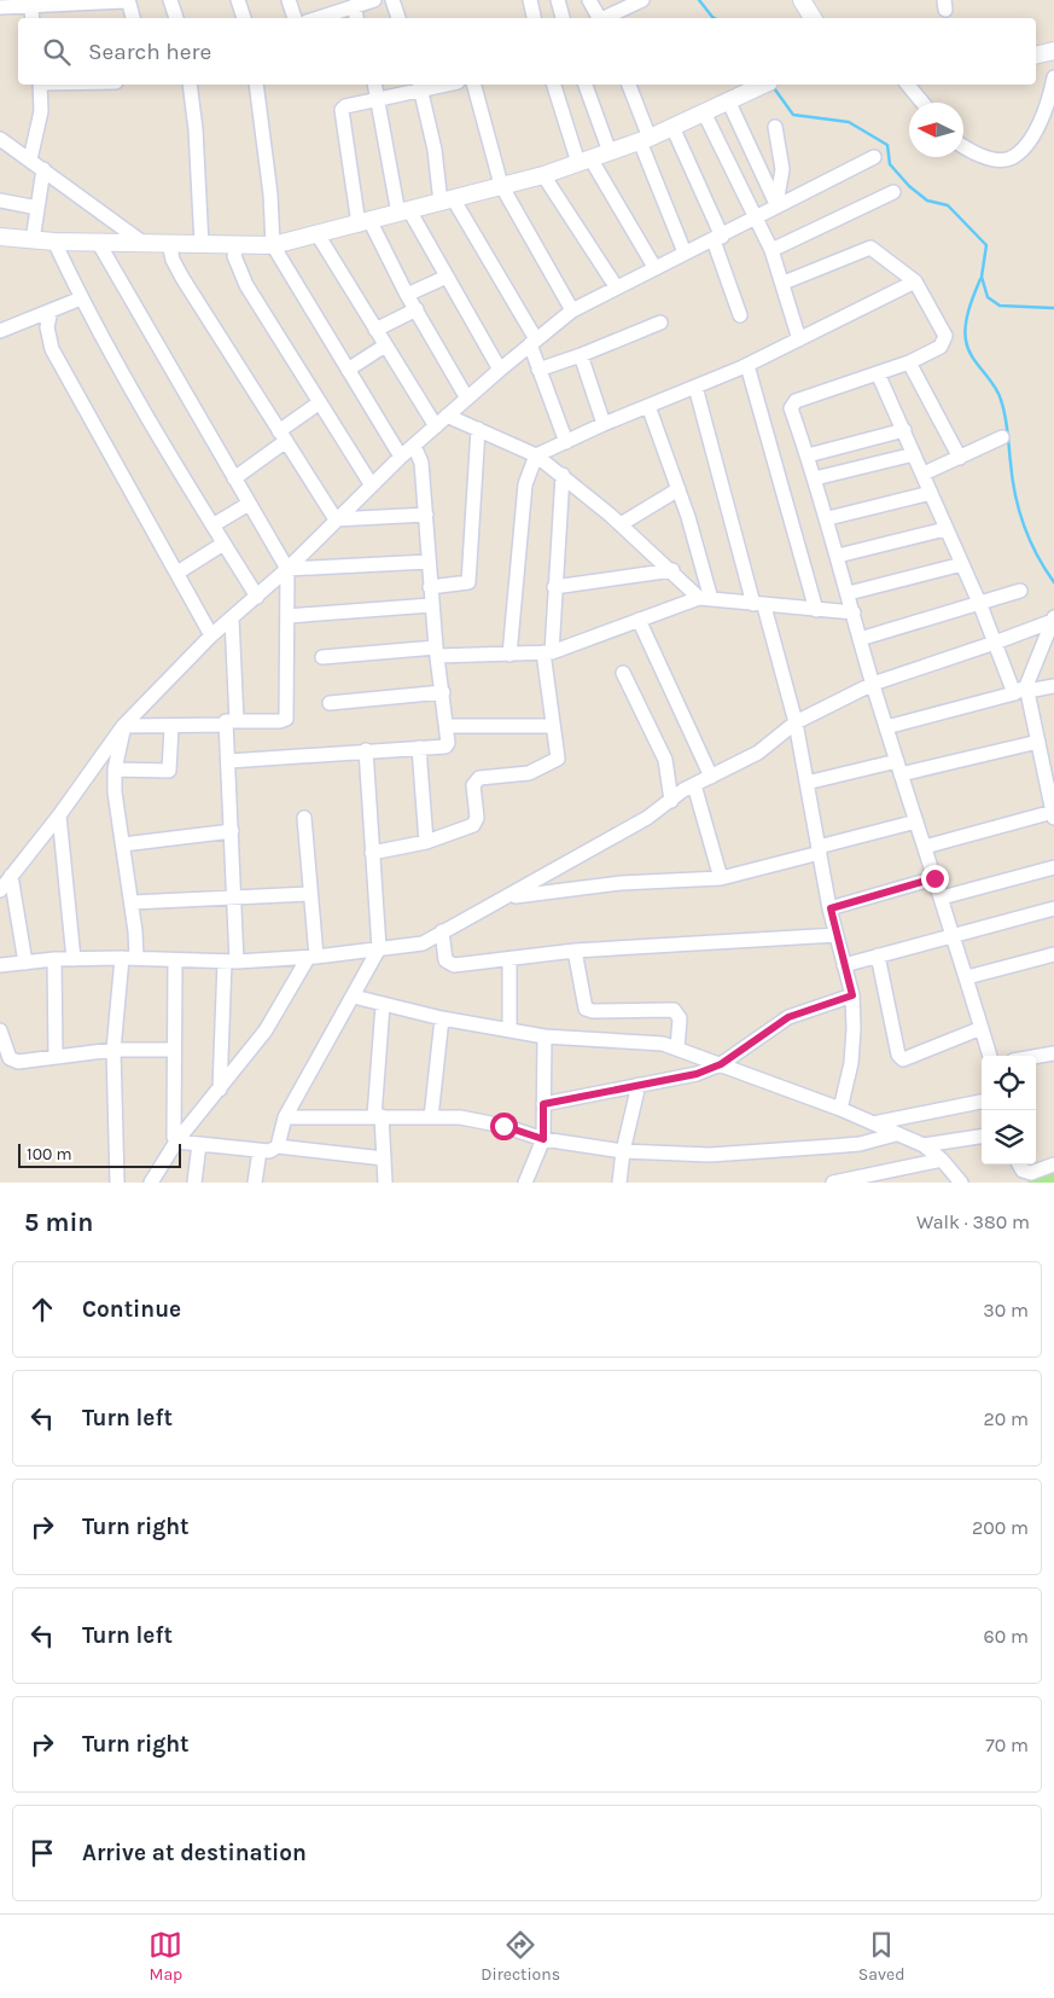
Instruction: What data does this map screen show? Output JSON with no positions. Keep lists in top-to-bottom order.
{
  "scale_bar": "100 m",
  "north": "left",
  "page": {
    "search": "Search here",
    "scale": "100 m",
    "heading": ["5 min", "Walk · 380 m"],
    "list": [
      ["Continue", "30 m"],
      ["Turn left", "20 m"],
      ["Turn right", "200 m"],
      ["Turn left", "60 m"],
      ["Turn right", "70 m"],
      "Arrive at destination"
    ],
    "nav": ["Map", "Directions", "Saved"]
  }
}
